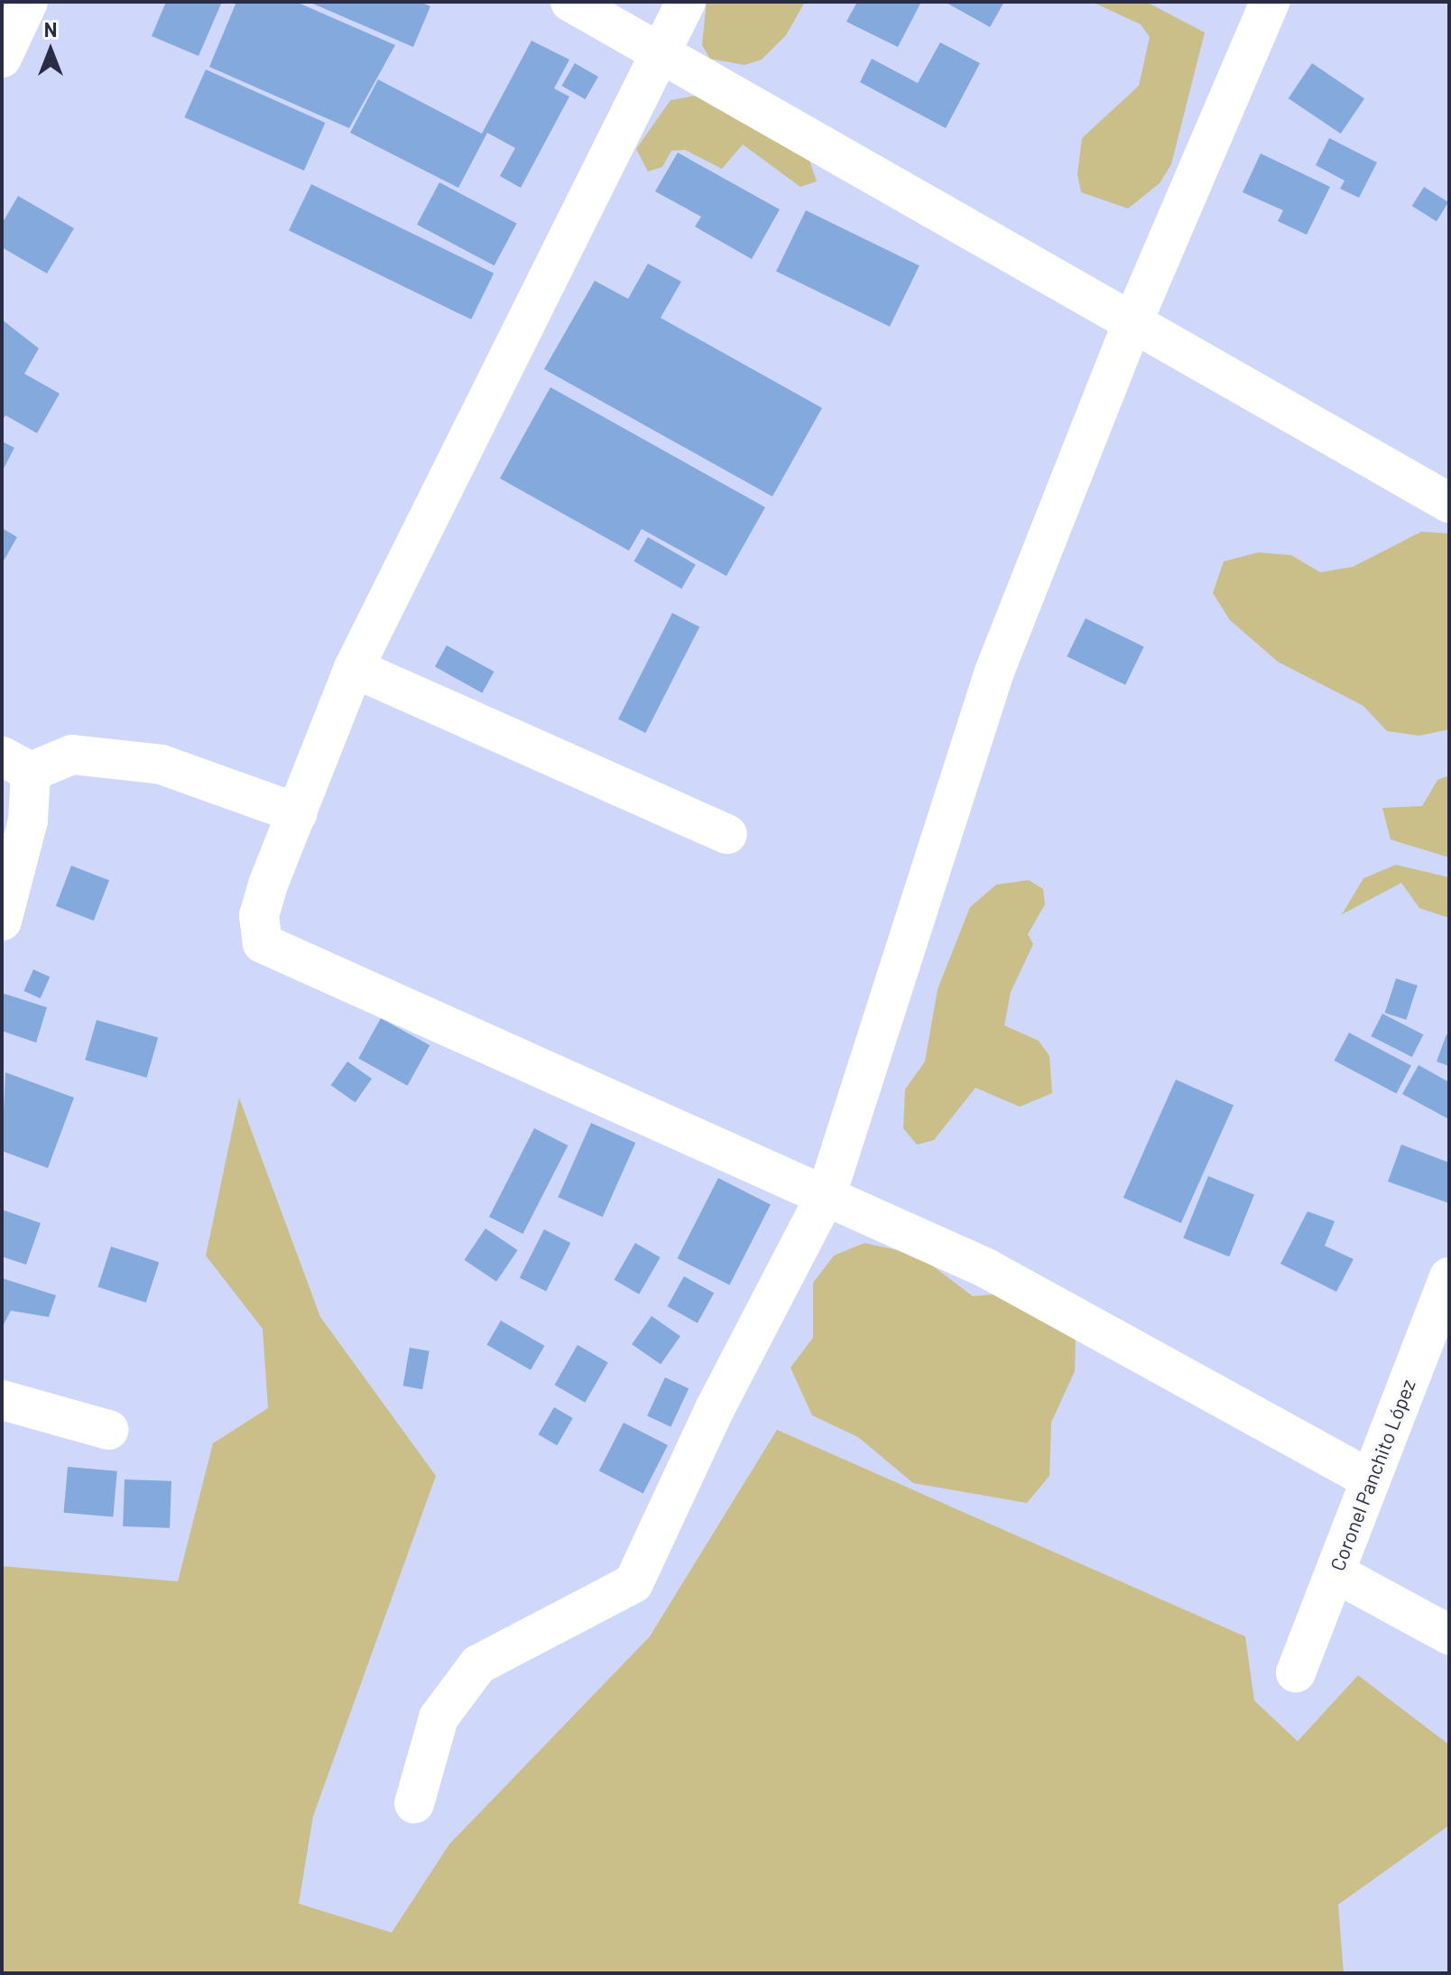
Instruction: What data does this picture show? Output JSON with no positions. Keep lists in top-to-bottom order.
{
  "streets": {
    "street": ["Coronel Panchito López"]
  },
  "north": "top"
}
